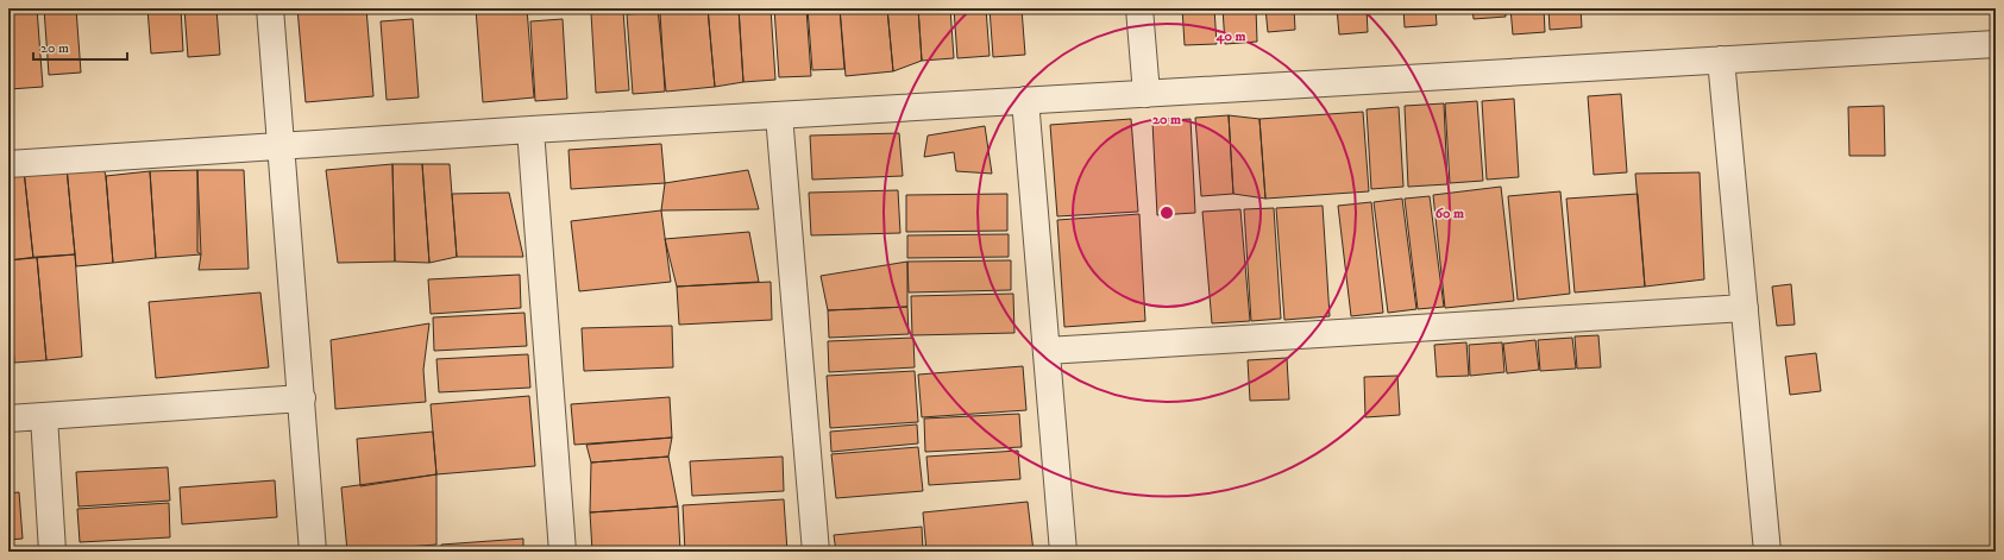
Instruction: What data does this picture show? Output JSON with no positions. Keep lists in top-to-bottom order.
{
  "scale_bar": "20 m",
  "rings": ["40 m", "20 m", "60 m"]
}
